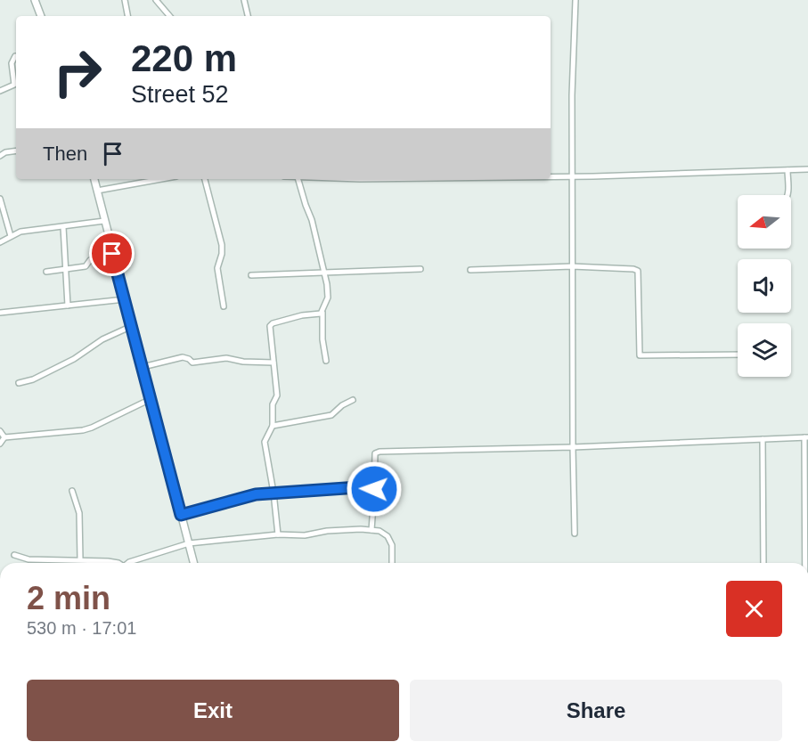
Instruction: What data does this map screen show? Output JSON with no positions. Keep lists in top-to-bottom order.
{
  "north": "left",
  "page": {
    "turn": ["220 m", "Street 52"],
    "then": "Then",
    "heading": ["2 min", "530 m · 17:01"],
    "buttons": ["Exit", "Share"]
  }
}
